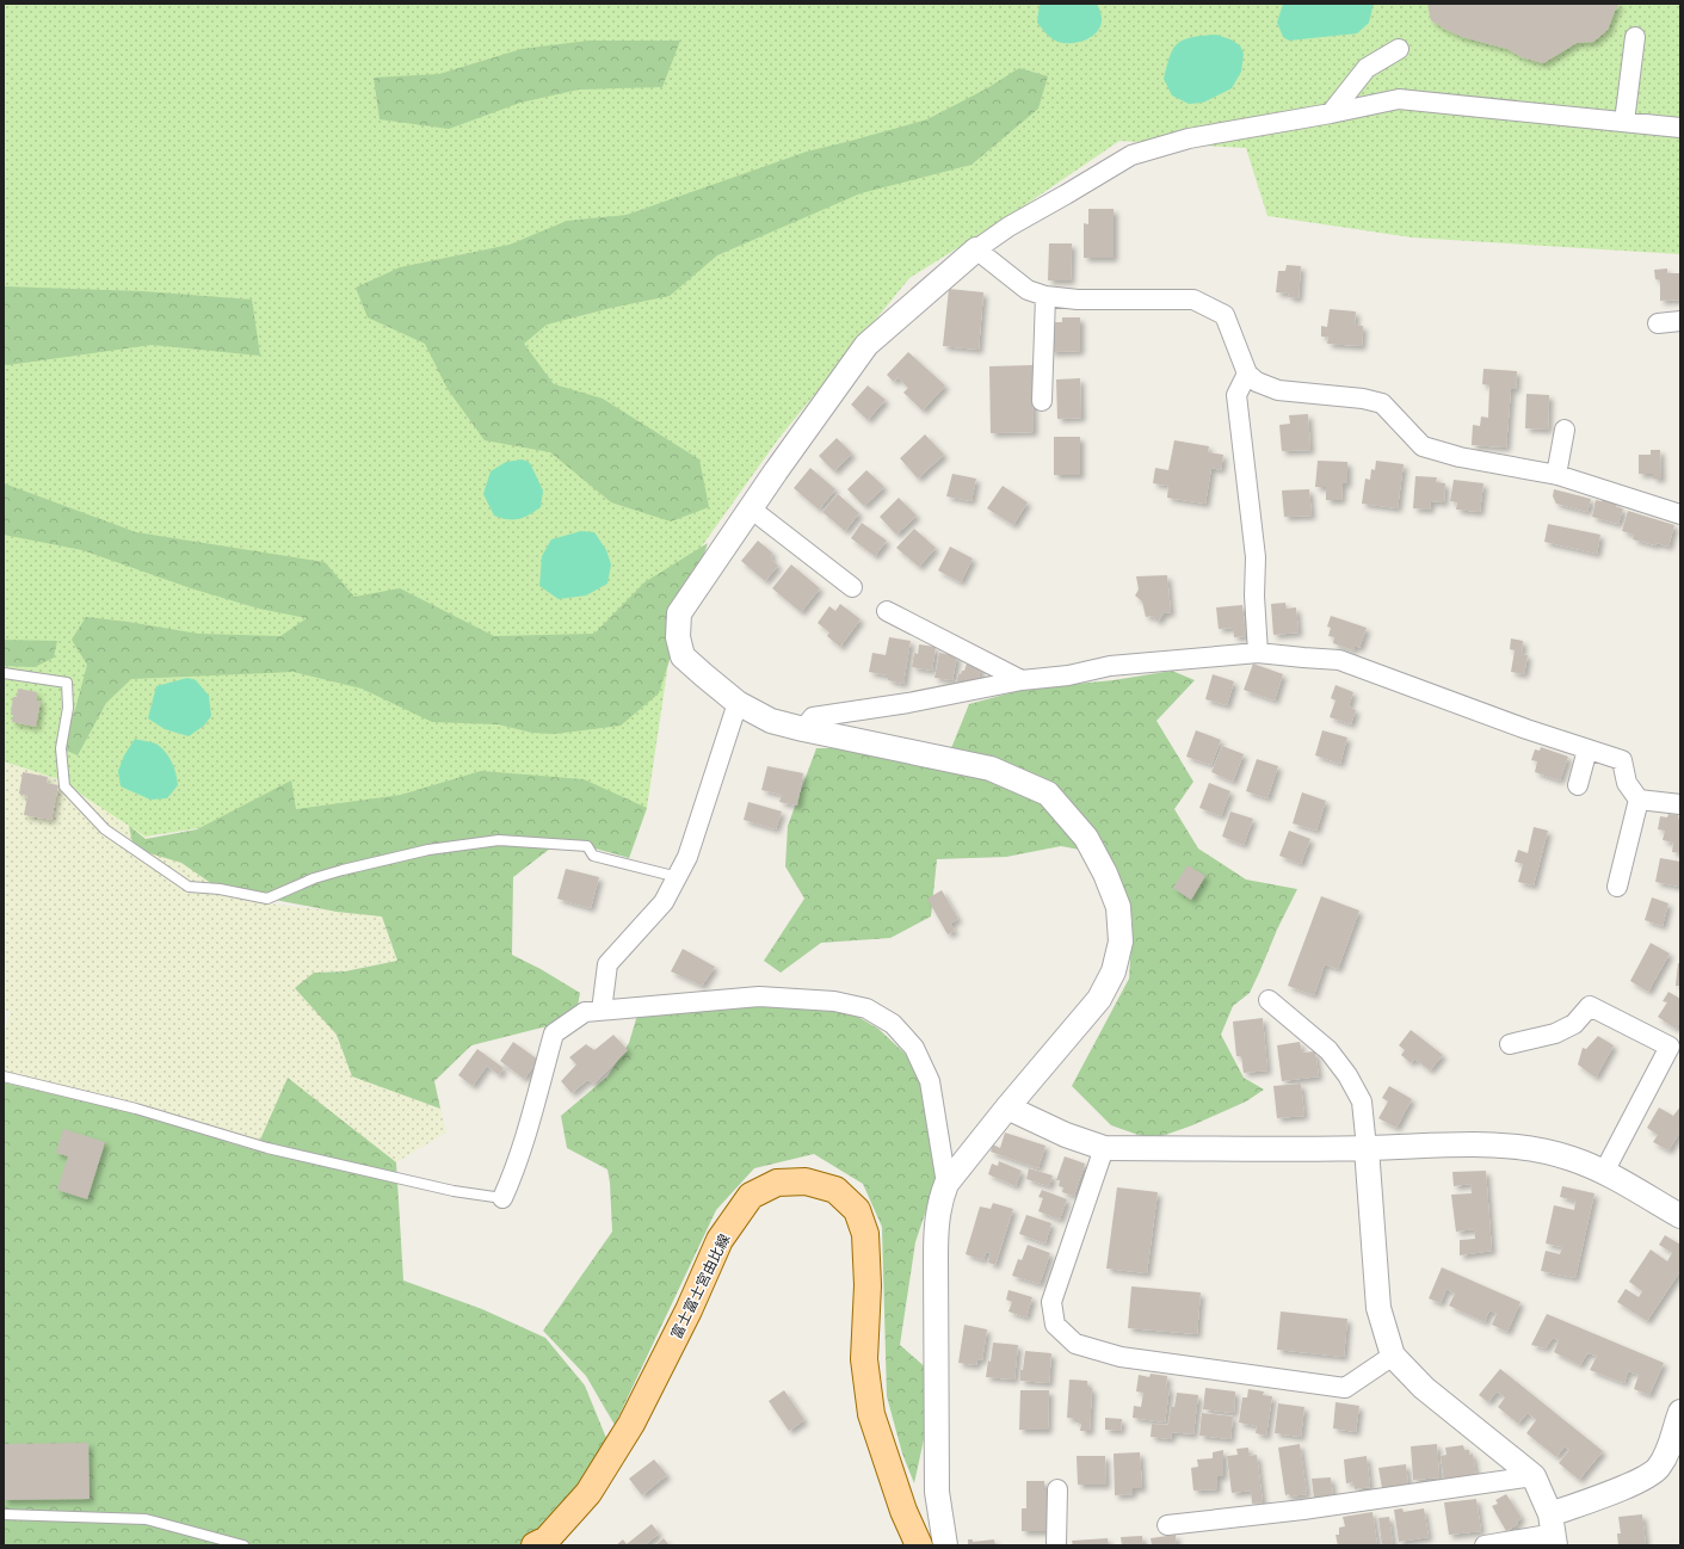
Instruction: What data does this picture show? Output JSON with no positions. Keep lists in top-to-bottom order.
{
  "streets": {
    "main road": ["富士富士宮由比線"]
  }
}
